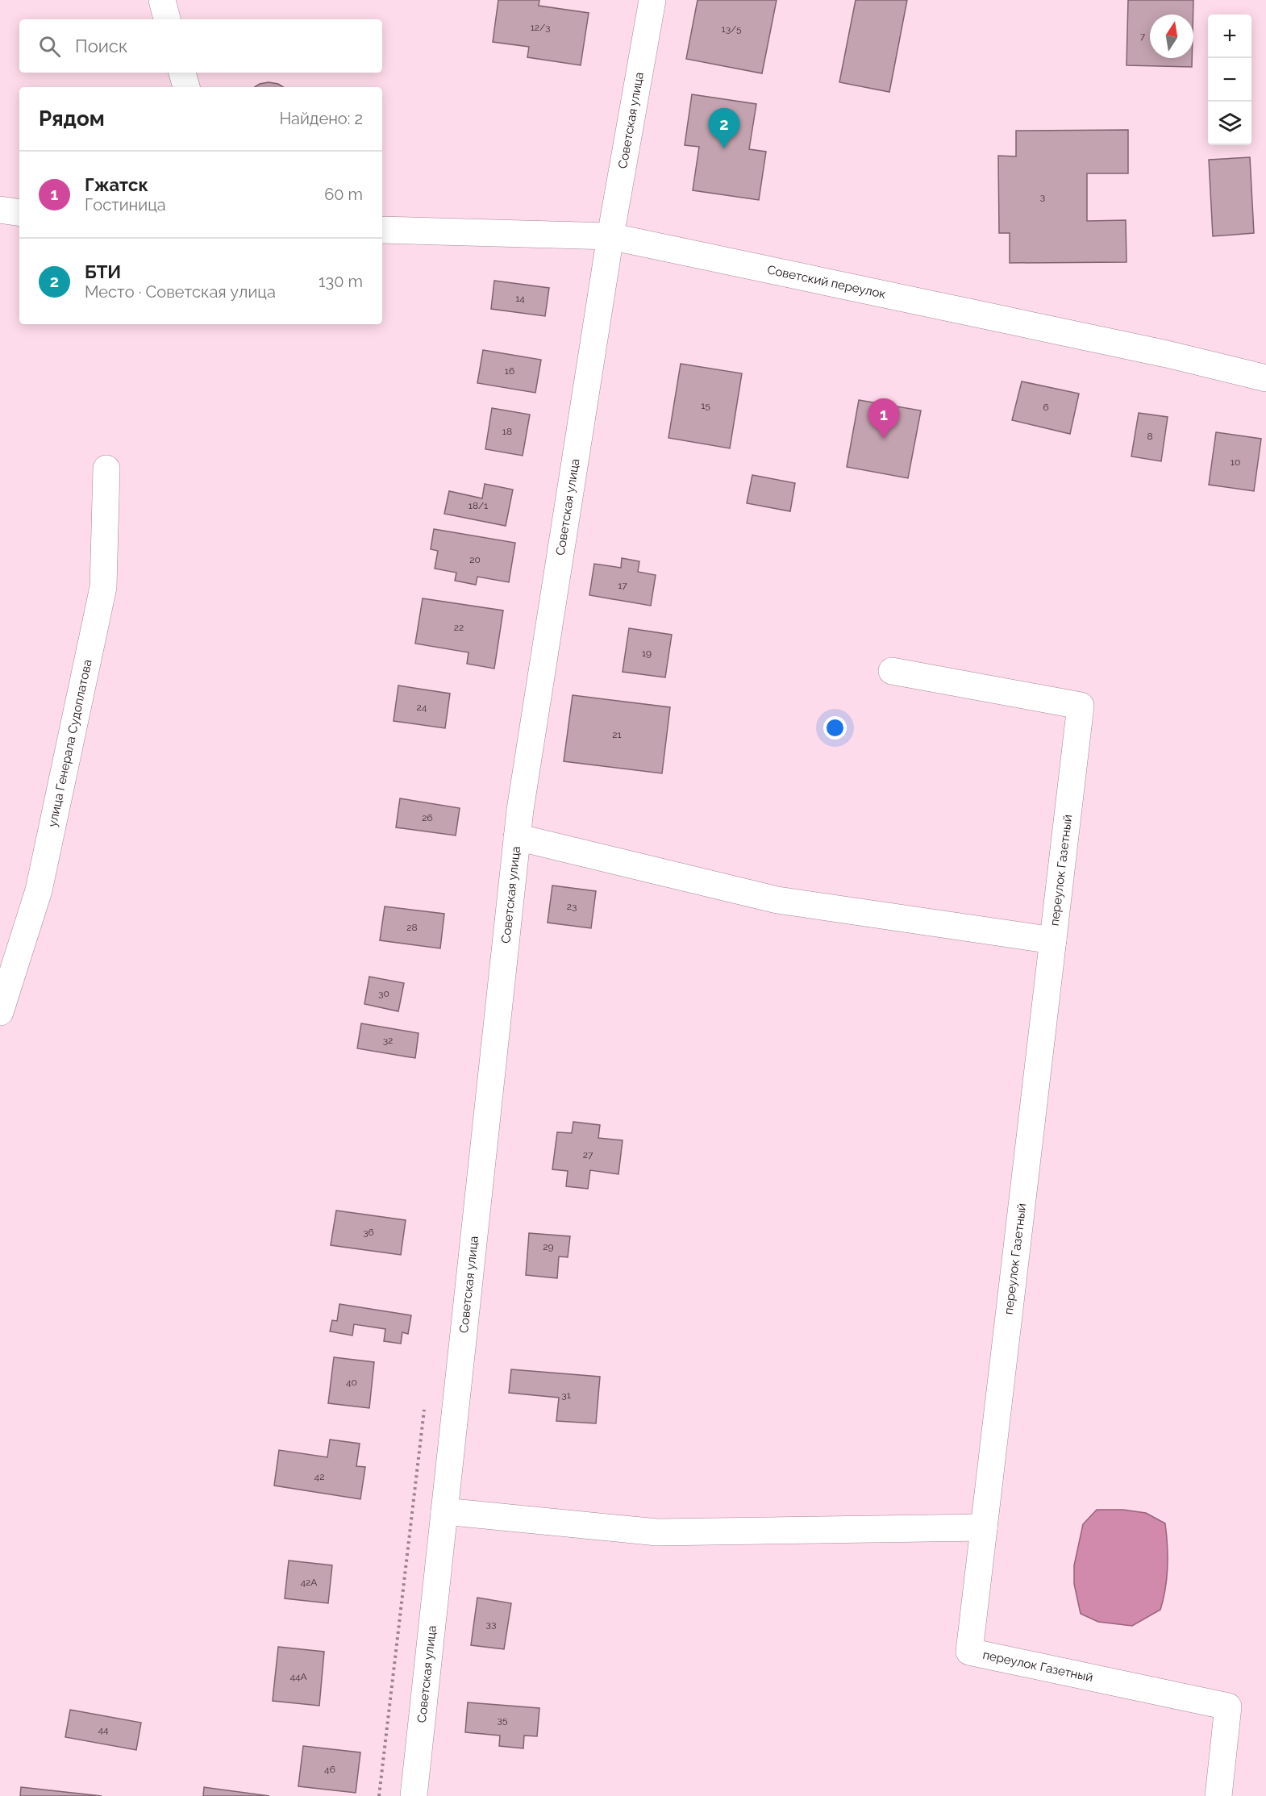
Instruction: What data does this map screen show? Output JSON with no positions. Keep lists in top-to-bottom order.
{
  "streets": {
    "street": [
      "Советская улица",
      "Советский переулок",
      "улица Генерала Судоплатова",
      "переулок Газетный"
    ]
  },
  "crossings": [
    ["Советская улица", "Советский переулок"]
  ],
  "house_numbers": [
    "12/3",
    "13/5",
    "7",
    "3",
    "14",
    "16",
    "15",
    "6",
    "18",
    "8",
    "10",
    "18/1",
    "20",
    "17",
    "22",
    "19",
    "24",
    "21",
    "26",
    "23",
    "28",
    "30",
    "32",
    "27",
    "36",
    "29",
    "40",
    "31",
    "42",
    "42А",
    "33",
    "44А",
    "35",
    "44",
    "46"
  ],
  "north": "top",
  "page": {
    "map_buttons": ["+", "−"],
    "search": "Поиск",
    "heading": ["Рядом", "Найдено: 2"],
    "pins": ["2", "1"],
    "list": [
      {
        "mark": "1",
        "name": "Гжатск",
        "note": "Гостиница",
        "value": "60 m"
      },
      {
        "mark": "2",
        "name": "БТИ",
        "note": "Место · Советская улица",
        "value": "130 m"
      }
    ]
  }
}
